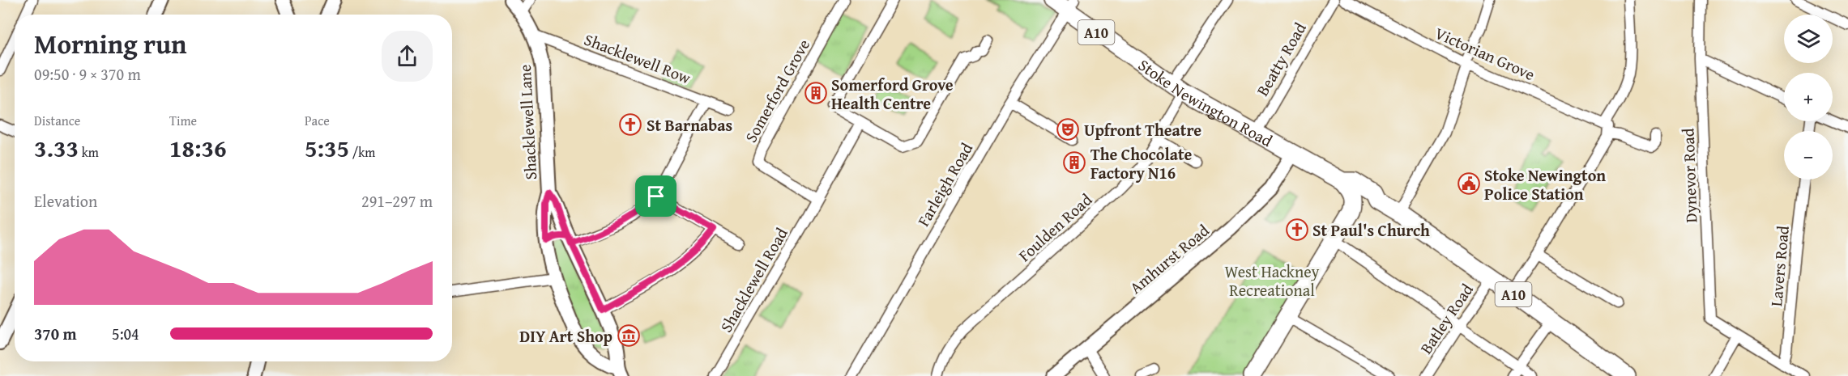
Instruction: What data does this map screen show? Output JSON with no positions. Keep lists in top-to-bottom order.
{
  "streets": {
    "highway": ["A10", "Stoke Newington Road"],
    "street": [
      "Victorian Grove",
      "Shacklewell Row",
      "Beatty Road",
      "Somerford Grove",
      "Shacklewell Lane",
      "Dynevor Road",
      "Farleigh Road",
      "Foulden Road",
      "Amhurst Road",
      "Lavers Road",
      "Shacklewell Road",
      "Batley Road"
    ]
  },
  "crossings": [
    ["A10", "Stoke Newington Road"],
    ["A10", "Batley Road"],
    ["Shacklewell Row", "Shacklewell Lane"],
    ["Beatty Road", "Stoke Newington Road"],
    ["Somerford Grove", "Shacklewell Road"],
    ["Stoke Newington Road", "Farleigh Road"],
    ["Stoke Newington Road", "Foulden Road"],
    ["Stoke Newington Road", "Amhurst Road"],
    ["Dynevor Road", "Lavers Road"]
  ],
  "parks": ["West Hackney Recreational"],
  "places": {
    "building": ["Somerford Grove Health Centre", "The Chocolate Factory N16"],
    "church": ["St Barnabas", "St Paul's Church"],
    "theatre": ["Upfront Theatre"],
    "public building": ["Stoke Newington Police Station"],
    "museum": ["DIY Art Shop"]
  },
  "page": {
    "map_buttons": ["+", "−"],
    "heading": ["Morning run", "09:50 · 9 × 370 m"],
    "stats": [
      ["Distance", "3.33 km"],
      ["Time", "18:36"],
      ["Pace", "5:35 /km"]
    ],
    "chart": ["Elevation", "291–297 m"],
    "list": [
      {
        "name": "370 m",
        "note": "5:04"
      }
    ]
  }
}
